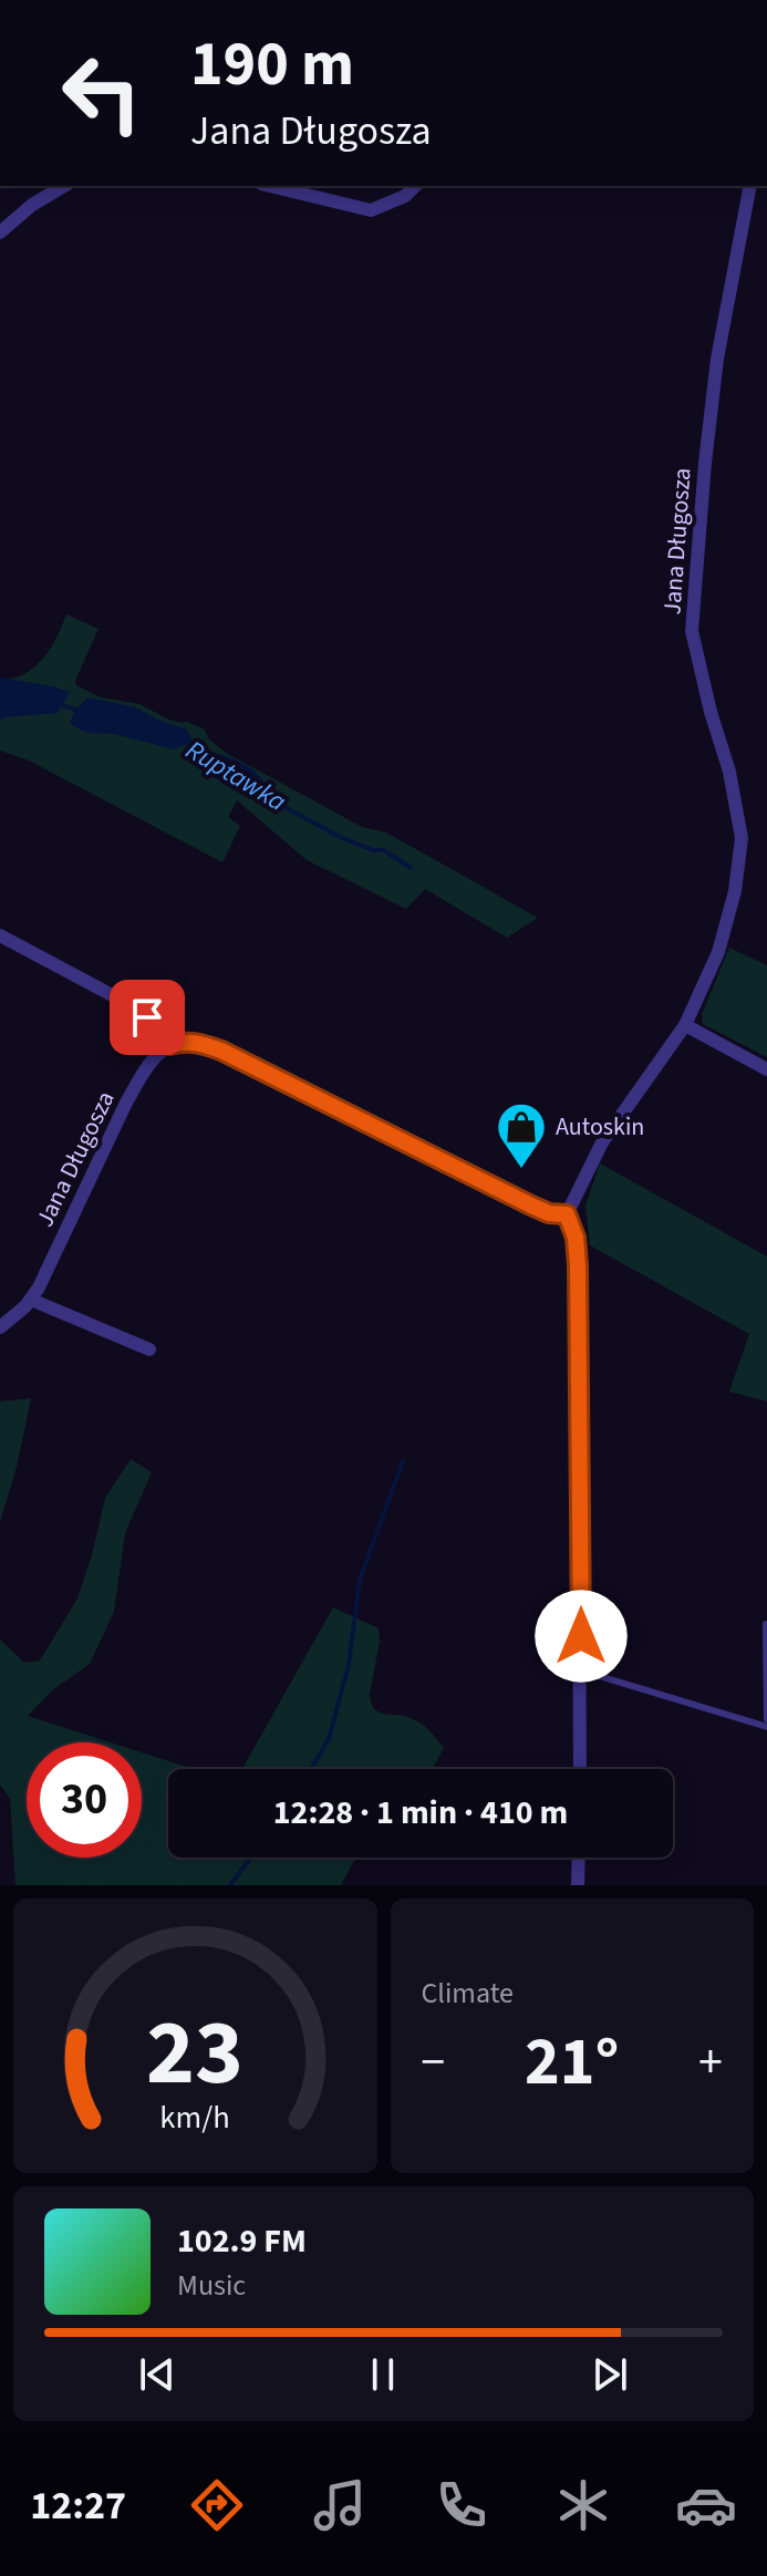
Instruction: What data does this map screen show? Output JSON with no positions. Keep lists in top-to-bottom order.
{
  "streets": {
    "street": ["Jana Długosza"]
  },
  "water": ["Ruptawka"],
  "places": {
    "shop": ["Autoskin"]
  },
  "page": {
    "turn": ["190 m", "Jana Długosza"],
    "limit": "30",
    "trip": "12:28 · 1 min · 410 m",
    "tile": "Climate",
    "heat": ["−", "21°", "+"],
    "song": ["102.9 FM", "Music"],
    "tabs": "12:27",
    "gauge": ["23", "km/h"]
  }
}
